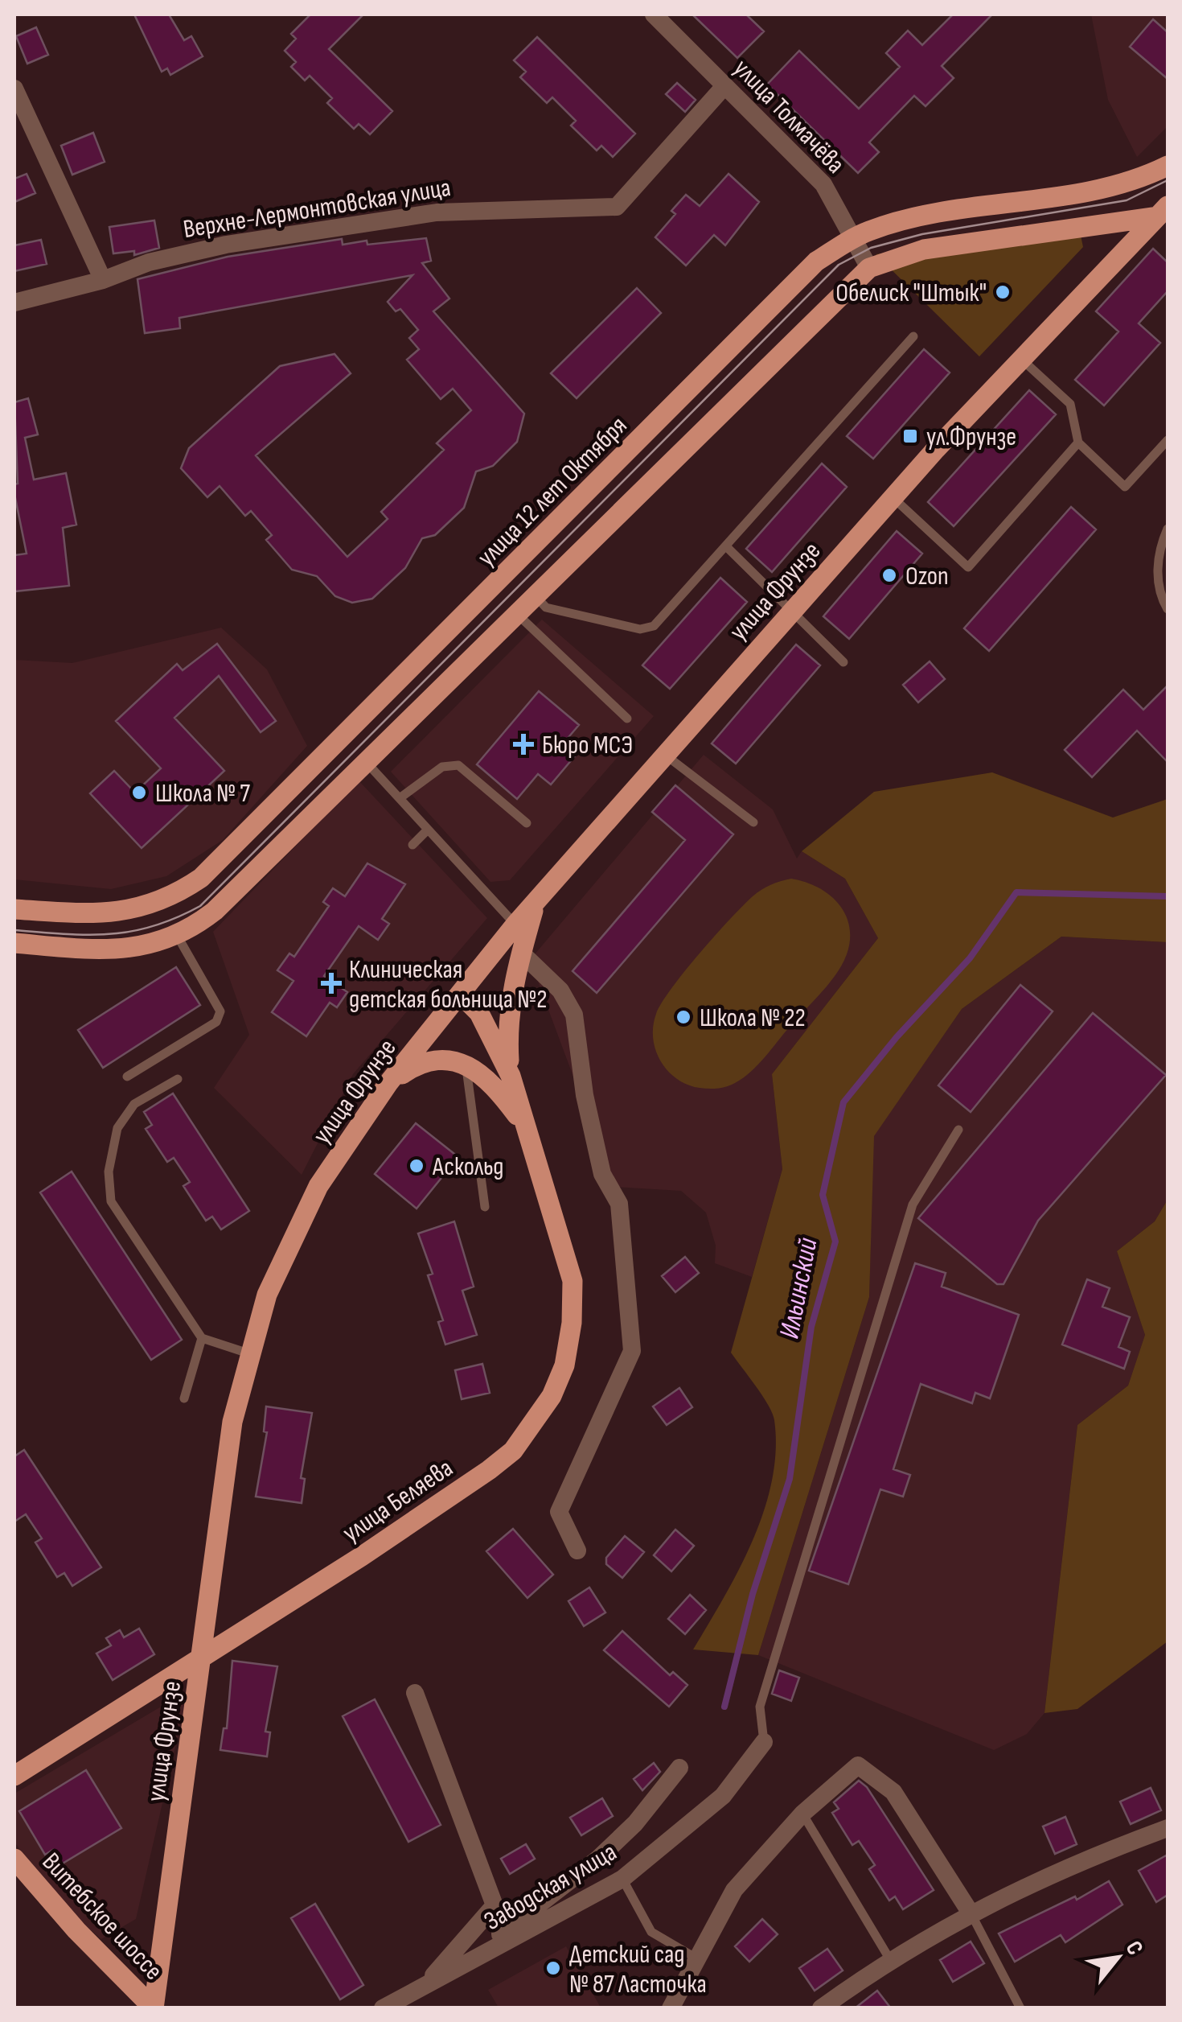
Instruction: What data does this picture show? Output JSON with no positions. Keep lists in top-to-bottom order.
{
  "streets": {
    "main road": [
      "улица 12 лет Октября",
      "улица Фрунзе",
      "улица Беляева",
      "Витебское шоссе"
    ],
    "street": ["улица Толмачёва", "Верхне-Лермонтовская улица", "Заводская улица"]
  },
  "crossings": [
    ["улица Толмачёва", "Верхне-Лермонтовская улица"],
    ["улица Толмачёва", "улица 12 лет Октября"],
    ["улица Фрунзе", "Витебское шоссе"]
  ],
  "water": ["Ильинский"],
  "places": {
    "other": [
      "Обелиск \"Штык\"",
      "Ozon",
      "Школа № 7",
      "Школа № 22",
      "Аскольд",
      "Детский сад № 87 Ласточка"
    ],
    "transit": ["ул.Фрунзе"],
    "health": ["Бюро МСЭ", "Клиническая детская больница №2"]
  },
  "north": "top right"
}
